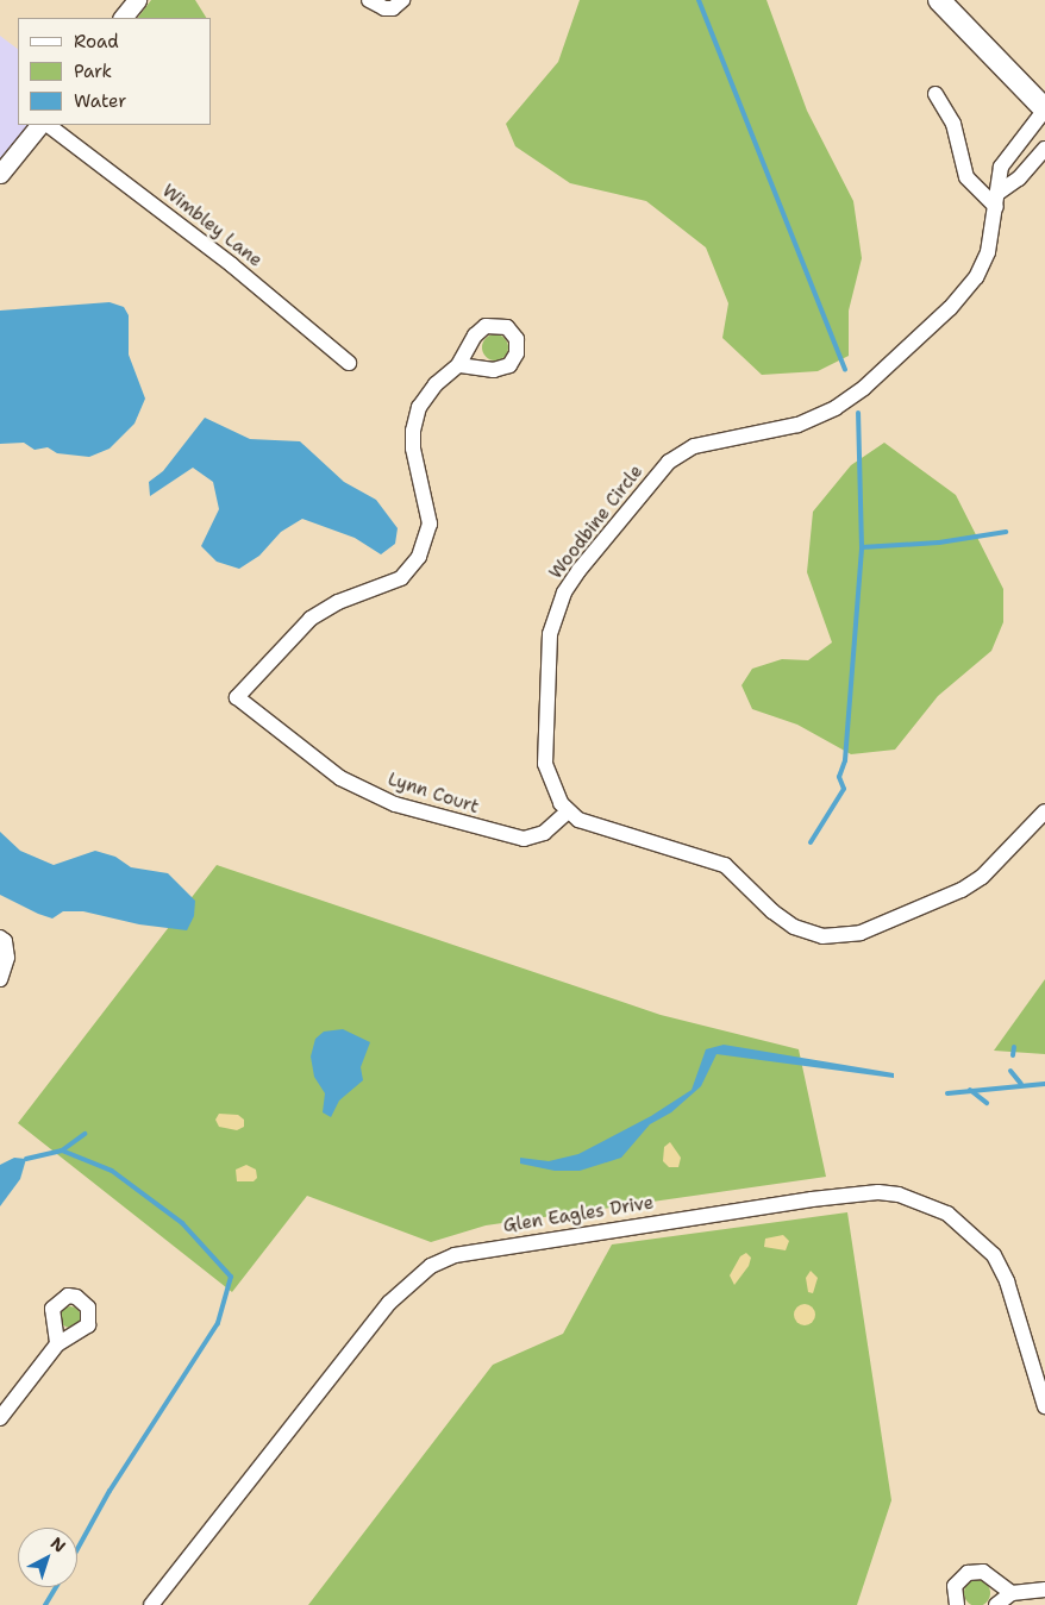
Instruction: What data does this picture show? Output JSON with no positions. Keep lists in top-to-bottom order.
{
  "streets": {
    "street": [
      "Wimbley Lane",
      "Woodbine Circle",
      "Lynn Court",
      "Glen Eagles Drive"
    ]
  },
  "crossings": [
    ["Woodbine Circle", "Lynn Court"]
  ],
  "legend": ["Road", "Park", "Water"],
  "north": "top right"
}
